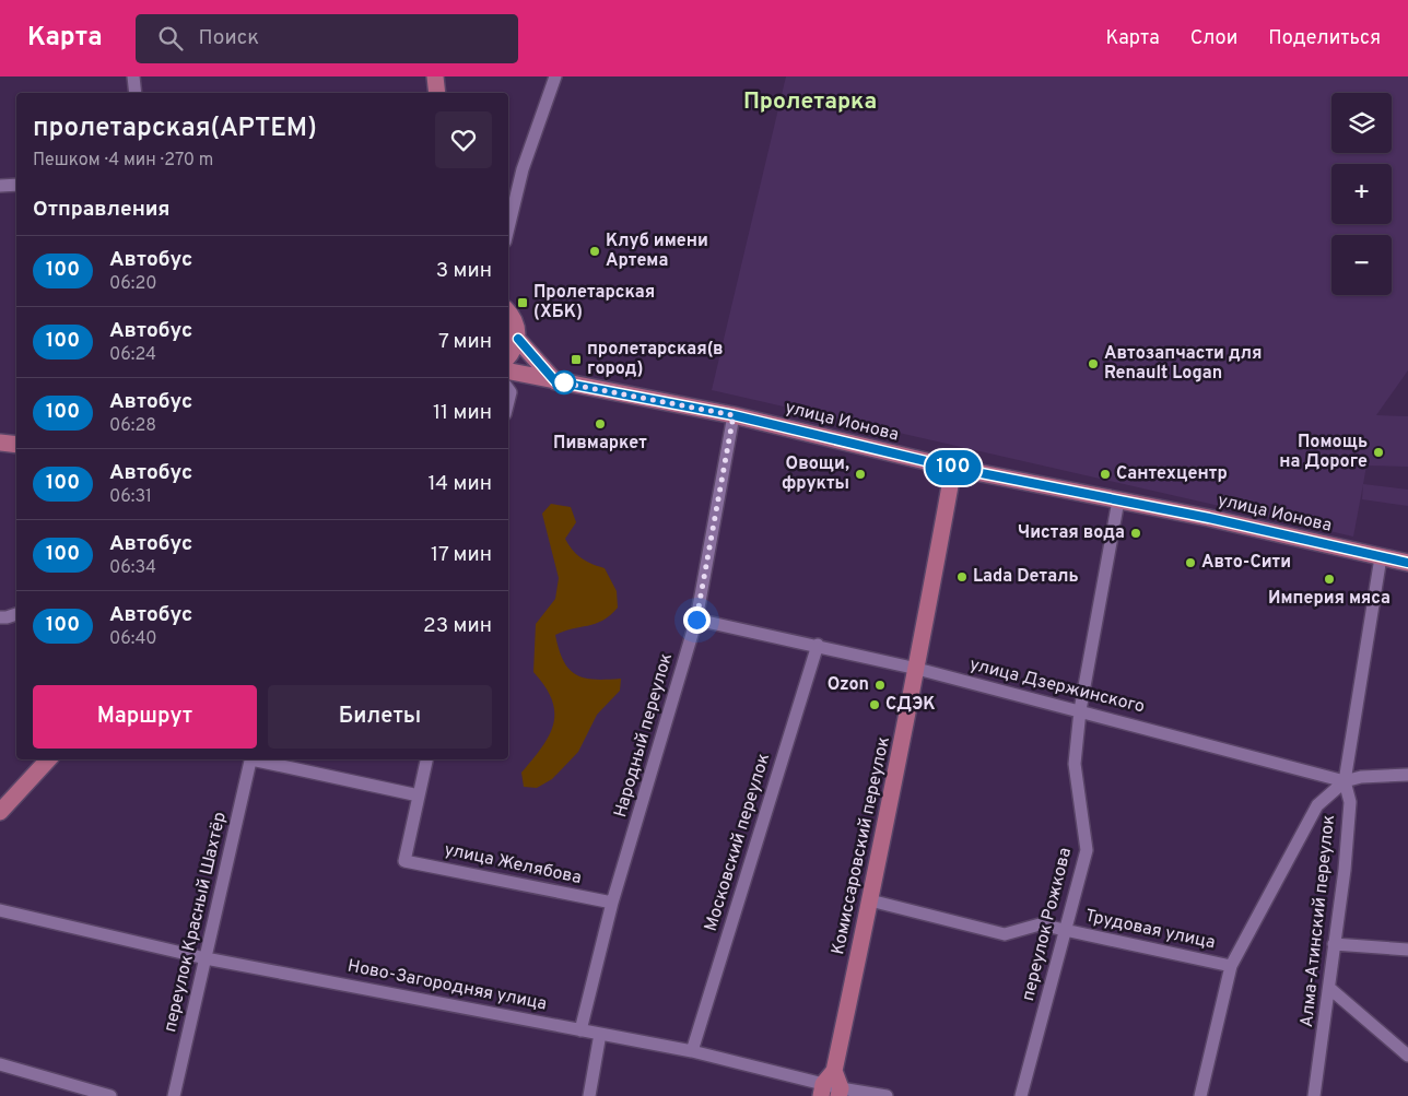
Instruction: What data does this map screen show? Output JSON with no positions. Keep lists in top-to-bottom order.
{
  "streets": {
    "main road": ["улица Ионова", "Комиссаровский переулок"],
    "street": [
      "улица Дзержинского",
      "Народный переулок",
      "Московский переулок",
      "улица Желябова",
      "Алма-Атинский переулок",
      "переулок Красный Шахтёр",
      "переулок Рожкова",
      "Трудовая улица",
      "Ново-Загородняя улица"
    ]
  },
  "crossings": [
    ["улица Ионова", "Народный переулок"],
    ["улица Ионова", "Комиссаровский переулок"],
    ["улица Ионова", "Алма-Атинский переулок"],
    ["улица Ионова", "переулок Рожкова"],
    ["улица Дзержинского", "Народный переулок"],
    ["улица Дзержинского", "Московский переулок"],
    ["улица Дзержинского", "Комиссаровский переулок"],
    ["улица Дзержинского", "Алма-Атинский переулок"],
    ["улица Дзержинского", "переулок Рожкова"],
    ["Народный переулок", "улица Желябова"],
    ["Народный переулок", "Ново-Загородняя улица"],
    ["Московский переулок", "Ново-Загородняя улица"],
    ["Комиссаровский переулок", "Трудовая улица"],
    ["Комиссаровский переулок", "Ново-Загородняя улица"],
    ["переулок Красный Шахтёр", "Ново-Загородняя улица"],
    ["переулок Рожкова", "Трудовая улица"]
  ],
  "districts": ["Пролетарка"],
  "places": {
    "other": [
      "Клуб имени Артема",
      "Автозапчасти для Renault Logan",
      "Пивмаркет",
      "Помощь на Дороге",
      "Овощи, фрукты",
      "Сантехцентр",
      "Чистая вода",
      "Авто-Сити",
      "Lada Dеталь",
      "Империя мяса",
      "Ozon",
      "СДЭК"
    ],
    "transit": ["Пролетарская (ХБК)", "пролетарская(в город)"]
  },
  "lines": ["bus line 100"],
  "page": {
    "header": "Карта",
    "search": "Поиск",
    "nav": ["Карта", "Слои", "Поделиться"],
    "on_map": "100",
    "map_buttons": ["+", "−"],
    "heading": [
      ["пролетарская(АРТЕМ)", "Пешком · 4 мин · 270 m"],
      "Отправления"
    ],
    "list": [
      {
        "mark": "100",
        "name": "Автобус",
        "note": "06:20",
        "value": "3 мин"
      },
      {
        "mark": "100",
        "name": "Автобус",
        "note": "06:24",
        "value": "7 мин"
      },
      {
        "mark": "100",
        "name": "Автобус",
        "note": "06:28",
        "value": "11 мин"
      },
      {
        "mark": "100",
        "name": "Автобус",
        "note": "06:31",
        "value": "14 мин"
      },
      {
        "mark": "100",
        "name": "Автобус",
        "note": "06:34",
        "value": "17 мин"
      },
      {
        "mark": "100",
        "name": "Автобус",
        "note": "06:40",
        "value": "23 мин"
      }
    ],
    "buttons": ["Маршрут", "Билеты"]
  }
}
